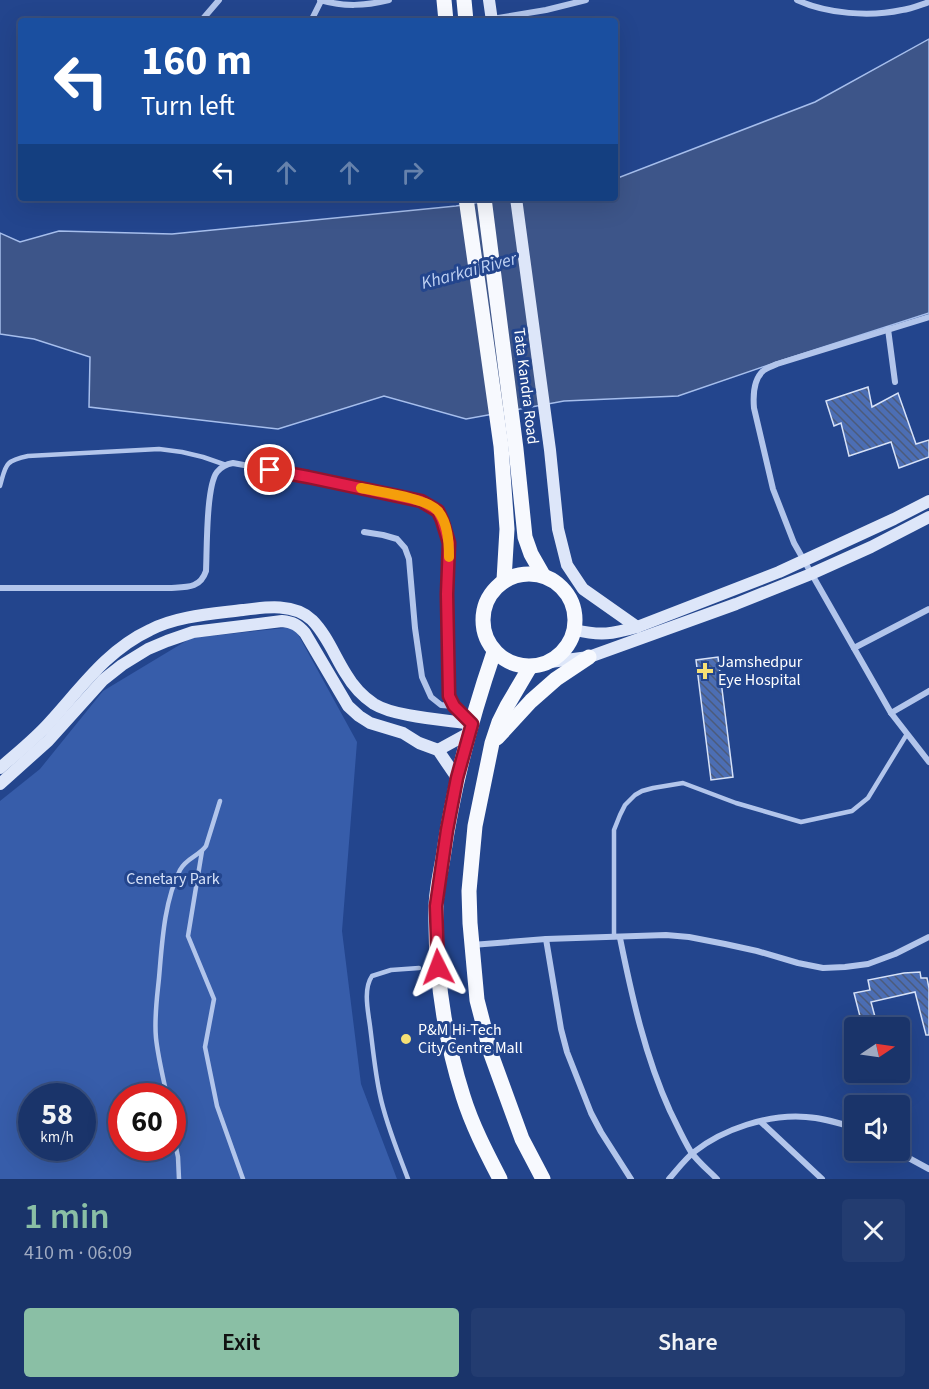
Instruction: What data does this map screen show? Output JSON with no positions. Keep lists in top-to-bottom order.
{
  "streets": {
    "main road": ["Tata Kandra Road"]
  },
  "water": ["Kharkai River"],
  "parks": ["Cenetary Park"],
  "places": {
    "health": ["Jamshedpur Eye Hospital"],
    "other": ["P&M Hi-Tech City Centre Mall"]
  },
  "north": "right",
  "page": {
    "turn": ["160 m", "Turn left"],
    "speed": "58 km/h",
    "limit": "60",
    "heading": ["1 min", "410 m · 06:09"],
    "buttons": ["Exit", "Share"]
  }
}
